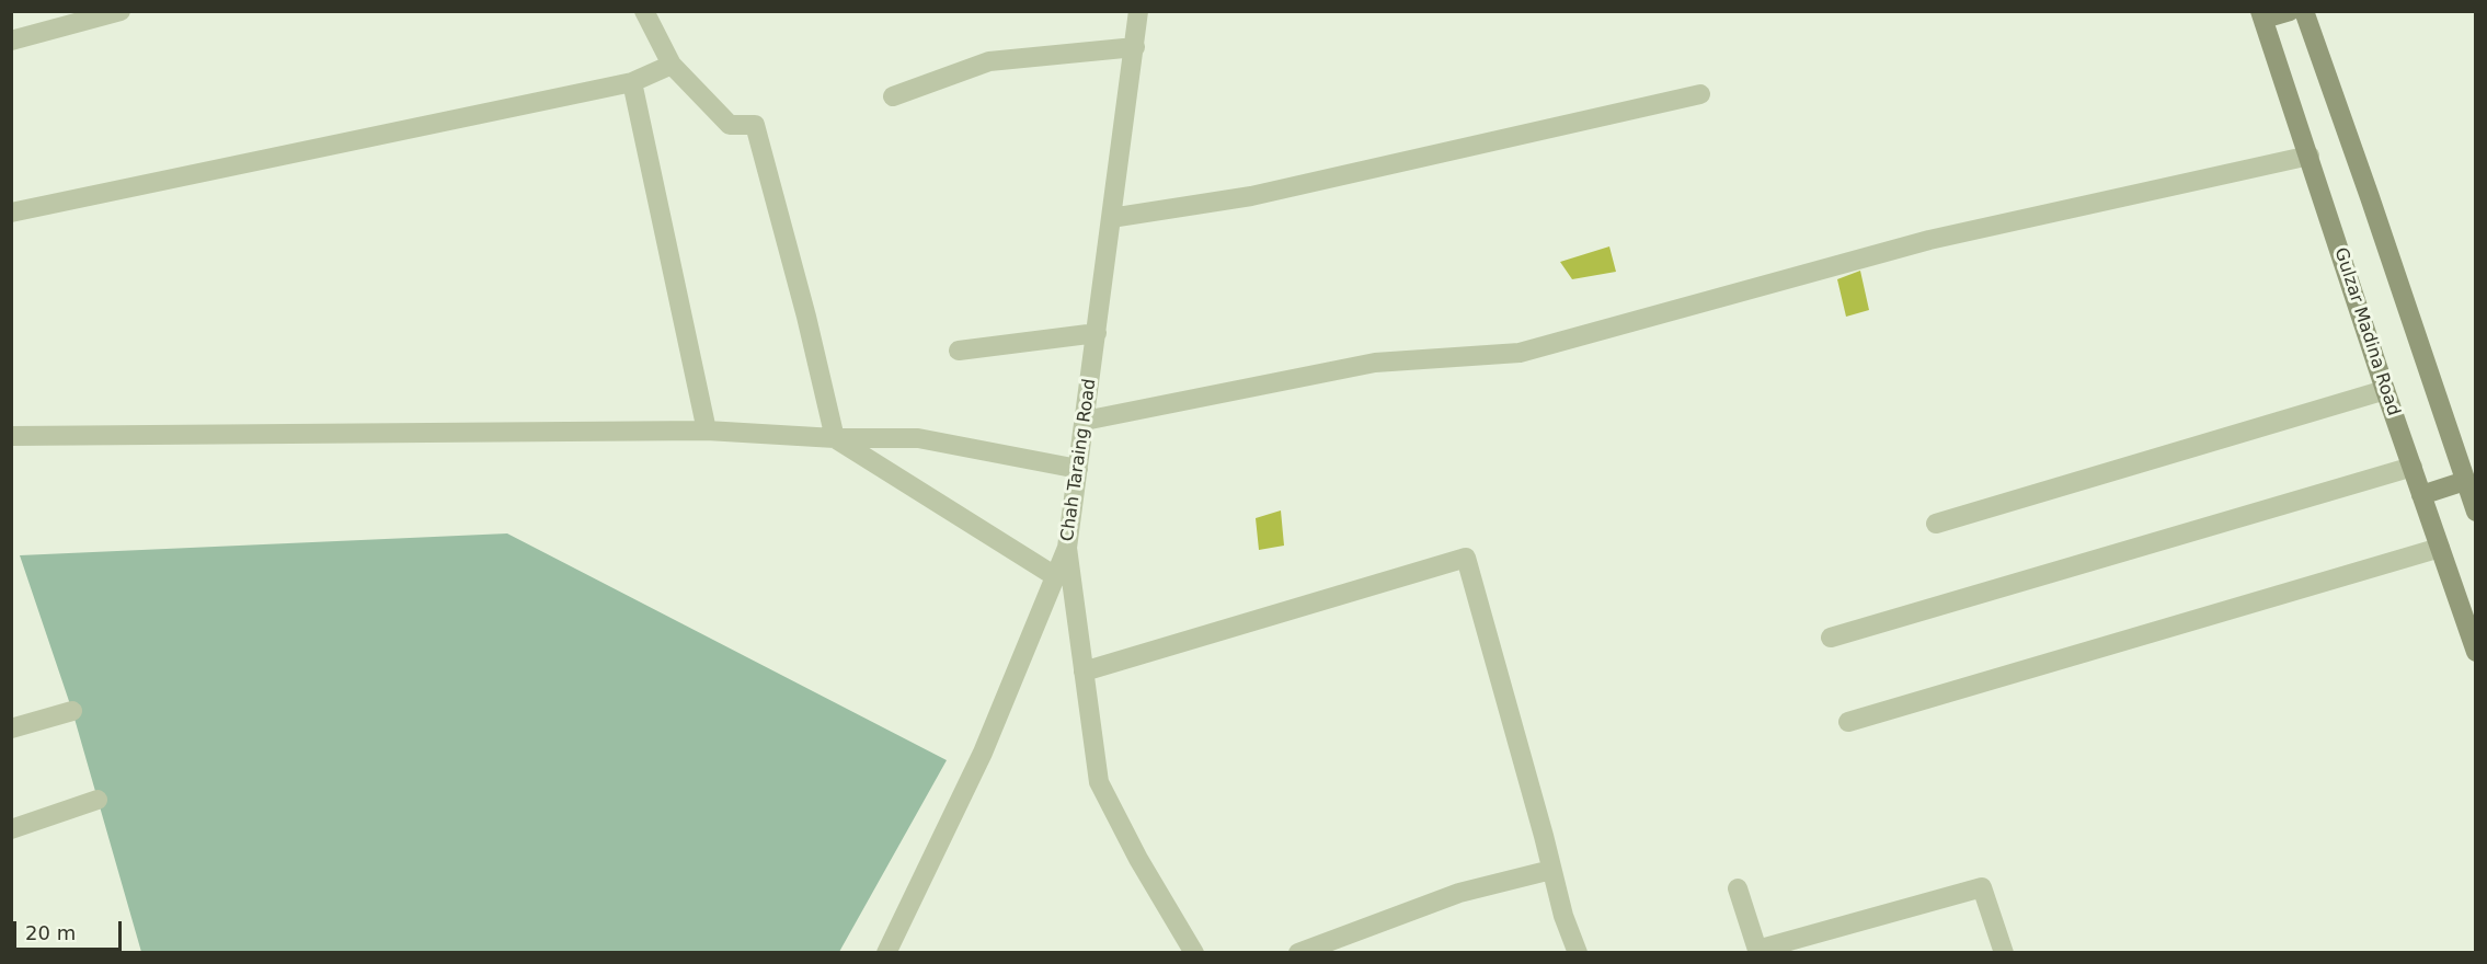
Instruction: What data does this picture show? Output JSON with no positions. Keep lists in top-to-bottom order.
{
  "streets": {
    "street": ["Gulzar Madina Road", "Chah Taraing Road"]
  },
  "scale_bar": "20 m"
}
